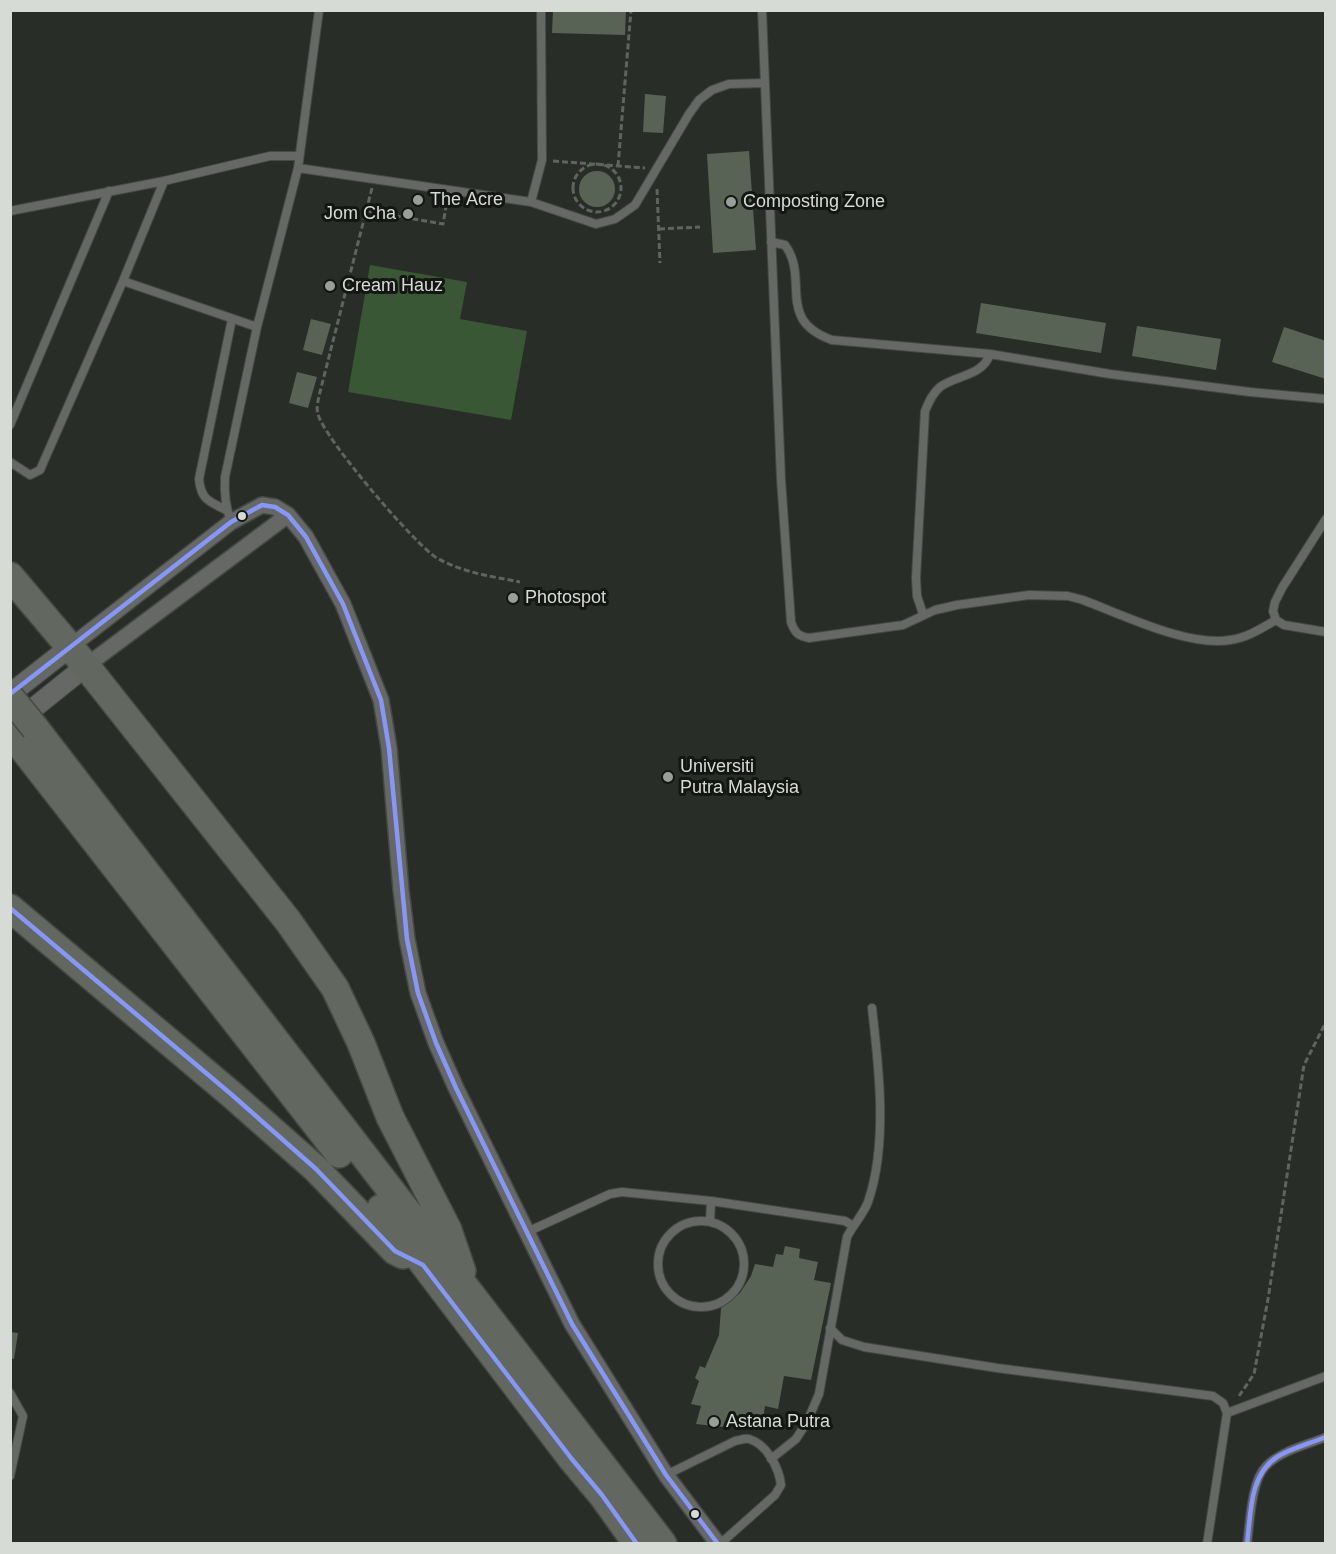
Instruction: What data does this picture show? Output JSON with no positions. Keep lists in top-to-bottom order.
{
  "places": [
    "The Acre",
    "Composting Zone",
    "Jom Cha",
    "Cream Hauz",
    "Photospot",
    "Universiti Putra Malaysia",
    "Astana Putra"
  ]
}
